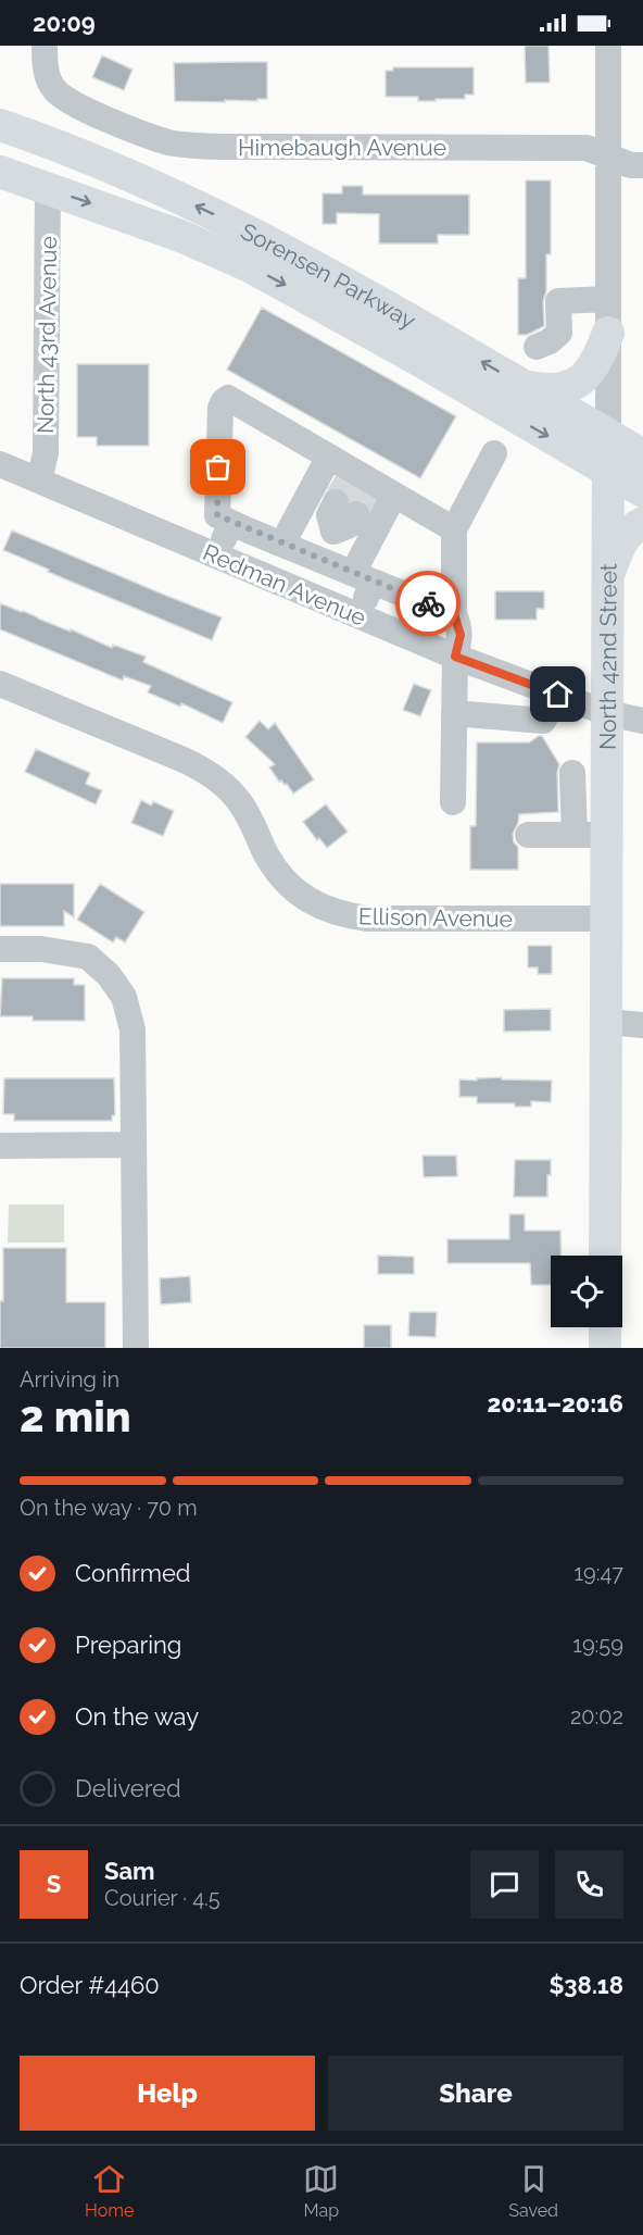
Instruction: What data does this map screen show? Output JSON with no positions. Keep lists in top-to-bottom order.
{
  "streets": {
    "main road": ["Sorensen Parkway", "North 42nd Street"],
    "street": [
      "Himebaugh Avenue",
      "North 43rd Avenue",
      "Redman Avenue",
      "Ellison Avenue"
    ]
  },
  "crossings": [
    ["Himebaugh Avenue", "North 42nd Street"],
    ["Sorensen Parkway", "North 43rd Avenue"],
    ["Sorensen Parkway", "North 42nd Street"],
    ["North 43rd Avenue", "Redman Avenue"],
    ["Redman Avenue", "North 42nd Street"],
    ["North 42nd Street", "Ellison Avenue"]
  ],
  "page": {
    "status": "20:09",
    "heading": ["2 min", "Arriving in", "20:11–20:16"],
    "panel": [
      "Sam",
      "Courier · 4.5",
      "Order #4460",
      "$38.18"
    ],
    "bar": "On the way · 70 m",
    "list": [
      ["Confirmed", "19:47"],
      ["Preparing", "19:59"],
      ["On the way", "20:02"],
      "Delivered"
    ],
    "round": "S",
    "buttons": ["Help", "Share"],
    "tabs": ["Home", "Map", "Saved"]
  }
}
